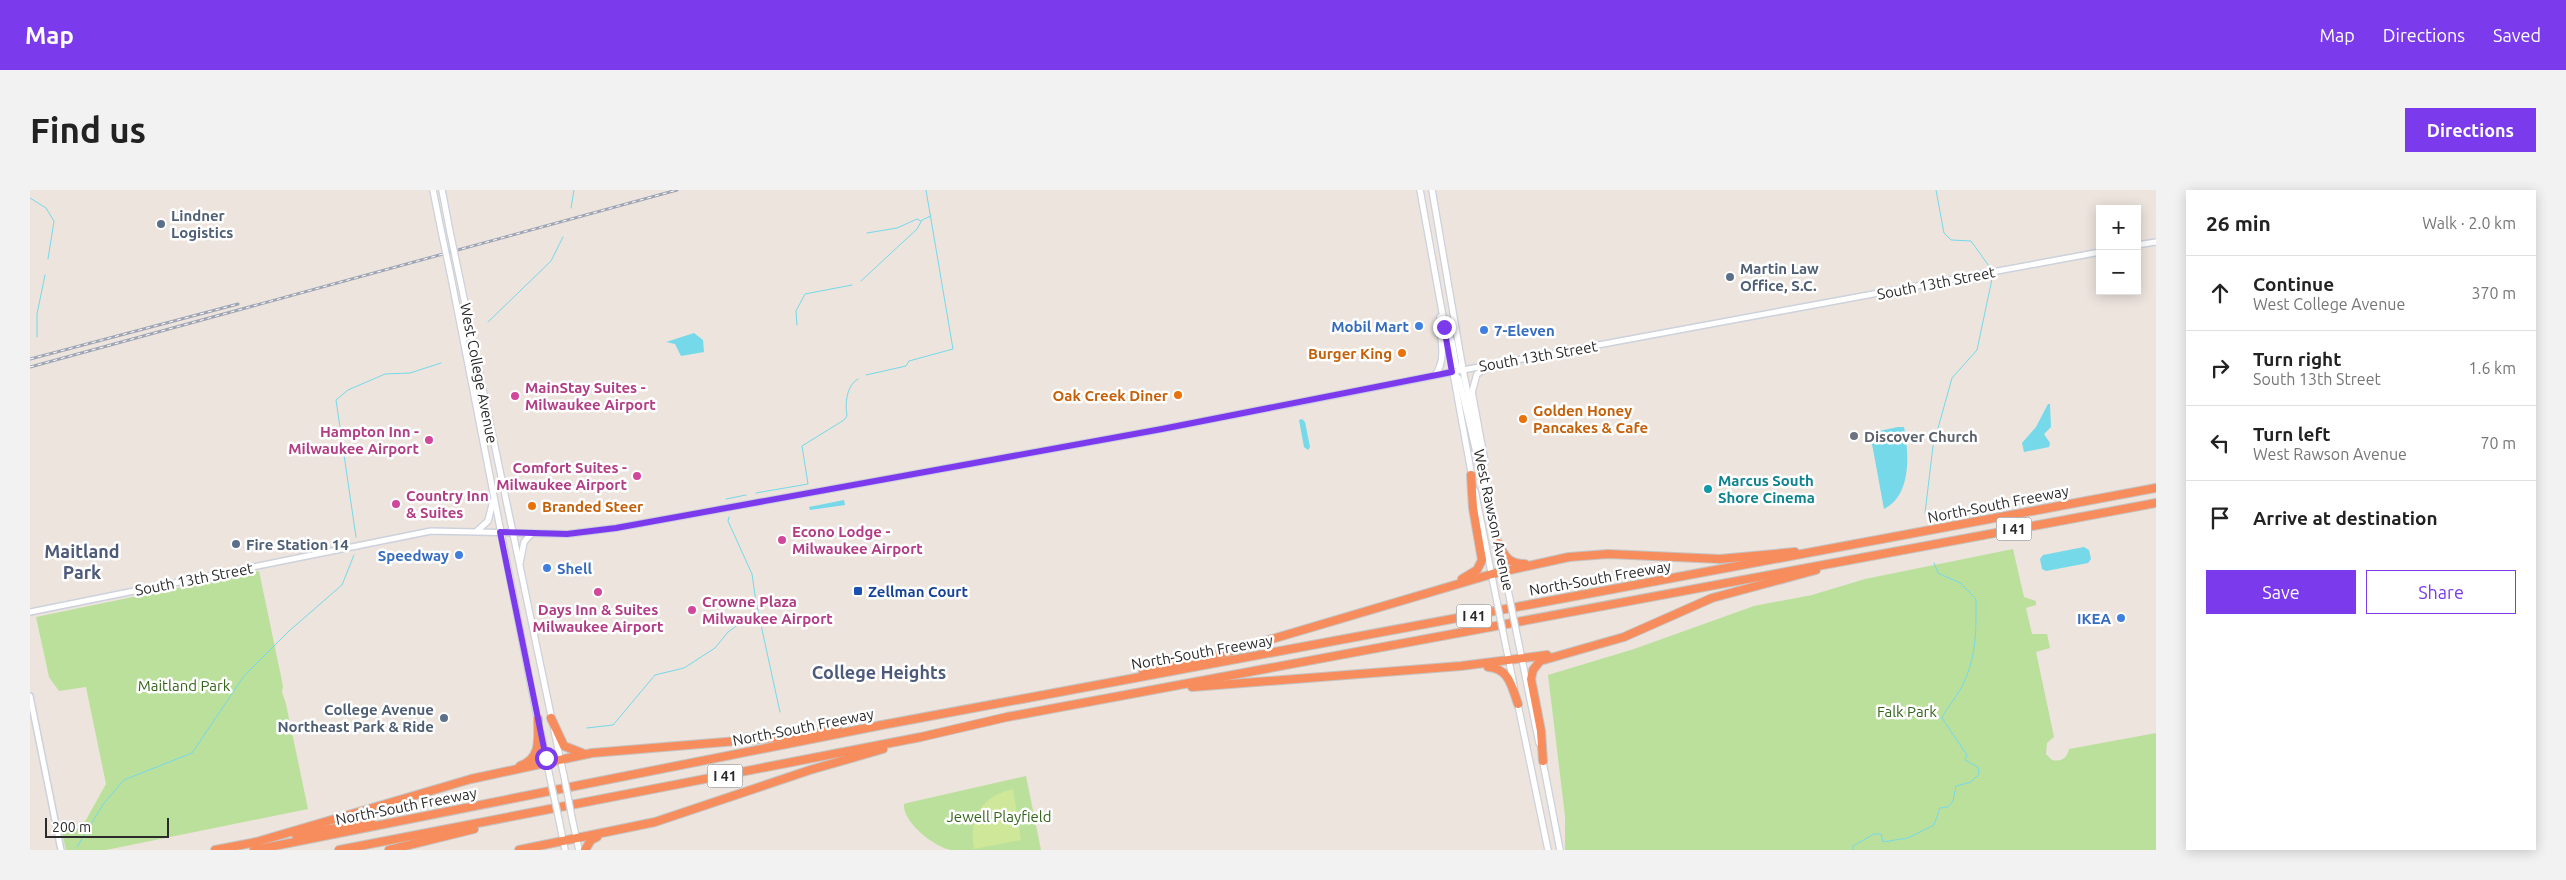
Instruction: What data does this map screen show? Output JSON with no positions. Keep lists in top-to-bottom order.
{
  "streets": {
    "highway": ["North-South Freeway", "I 41"],
    "main road": ["West College Avenue", "West Rawson Avenue"],
    "street": ["South 13th Street"]
  },
  "crossings": [
    ["South 13th Street", "West College Avenue"],
    ["South 13th Street", "West Rawson Avenue"]
  ],
  "districts": ["Maitland Park", "College Heights"],
  "parks": ["Maitland Park", "Falk Park", "Jewell Playfield"],
  "places": {
    "other": [
      "Lindner Logistics",
      "Martin Law Office, S.C.",
      "Mobil Mart",
      "7-Eleven",
      "Burger King",
      "Oak Creek Diner",
      "MainStay Suites - Milwaukee Airport",
      "Golden Honey Pancakes & Cafe",
      "Discover Church",
      "Hampton Inn - Milwaukee Airport",
      "Comfort Suites - Milwaukee Airport",
      "Marcus South Shore Cinema",
      "Country Inn & Suites",
      "Branded Steer",
      "Econo Lodge - Milwaukee Airport",
      "Fire Station 14",
      "Speedway",
      "Shell",
      "Days Inn & Suites Milwaukee Airport",
      "Crowne Plaza Milwaukee Airport",
      "IKEA",
      "College Avenue Northeast Park & Ride"
    ],
    "transit": ["Zellman Court"]
  },
  "scale_bar": "200 m",
  "page": {
    "header": "Map",
    "nav": ["Map", "Directions", "Saved"],
    "buttons": [
      "Directions",
      ["Save", "Share"]
    ],
    "title": "Find us",
    "heading": ["26 min", "Walk · 2.0 km"],
    "map_buttons": ["+", "−"],
    "list": [
      ["Continue", "West College Avenue", "370 m"],
      ["Turn right", "South 13th Street", "1.6 km"],
      ["Turn left", "West Rawson Avenue", "70 m"],
      "Arrive at destination"
    ],
    "scale": "200 m"
  }
}
